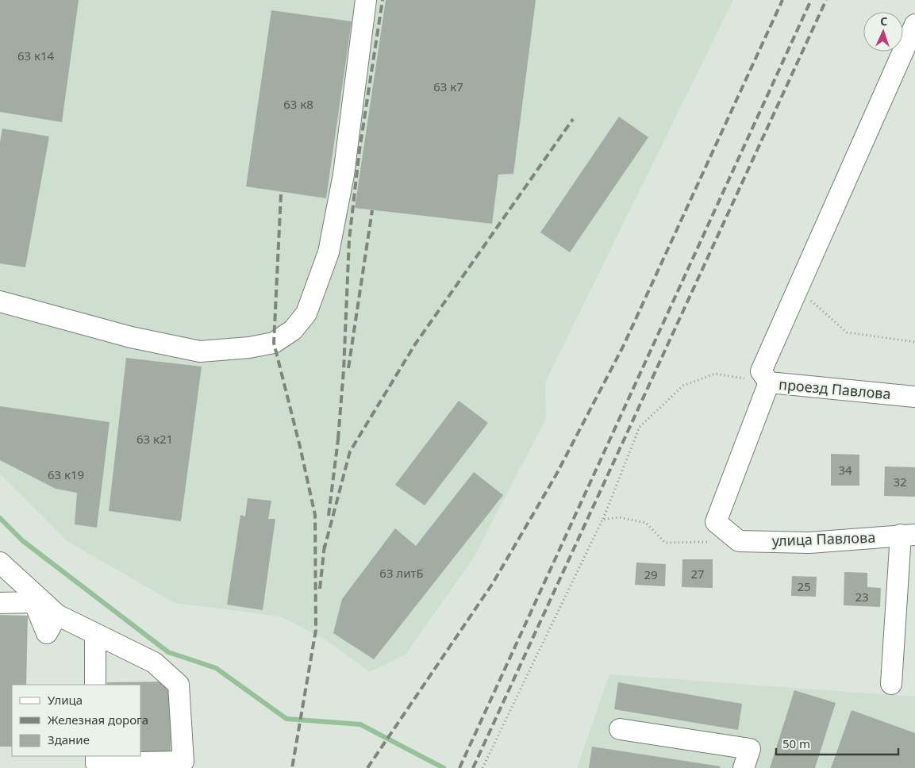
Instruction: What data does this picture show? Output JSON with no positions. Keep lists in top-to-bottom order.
{
  "streets": {
    "street": ["проезд Павлова", "улица Павлова"]
  },
  "house_numbers": [
    "63 к14",
    "63 к7",
    "63 к8",
    "63 к21",
    "34",
    "63 к19",
    "32",
    "63 литБ",
    "27",
    "29",
    "25",
    "23"
  ],
  "legend": ["Улица", "Железная дорога", "Здание"],
  "scale_bar": "50 m",
  "north": "top"
}
